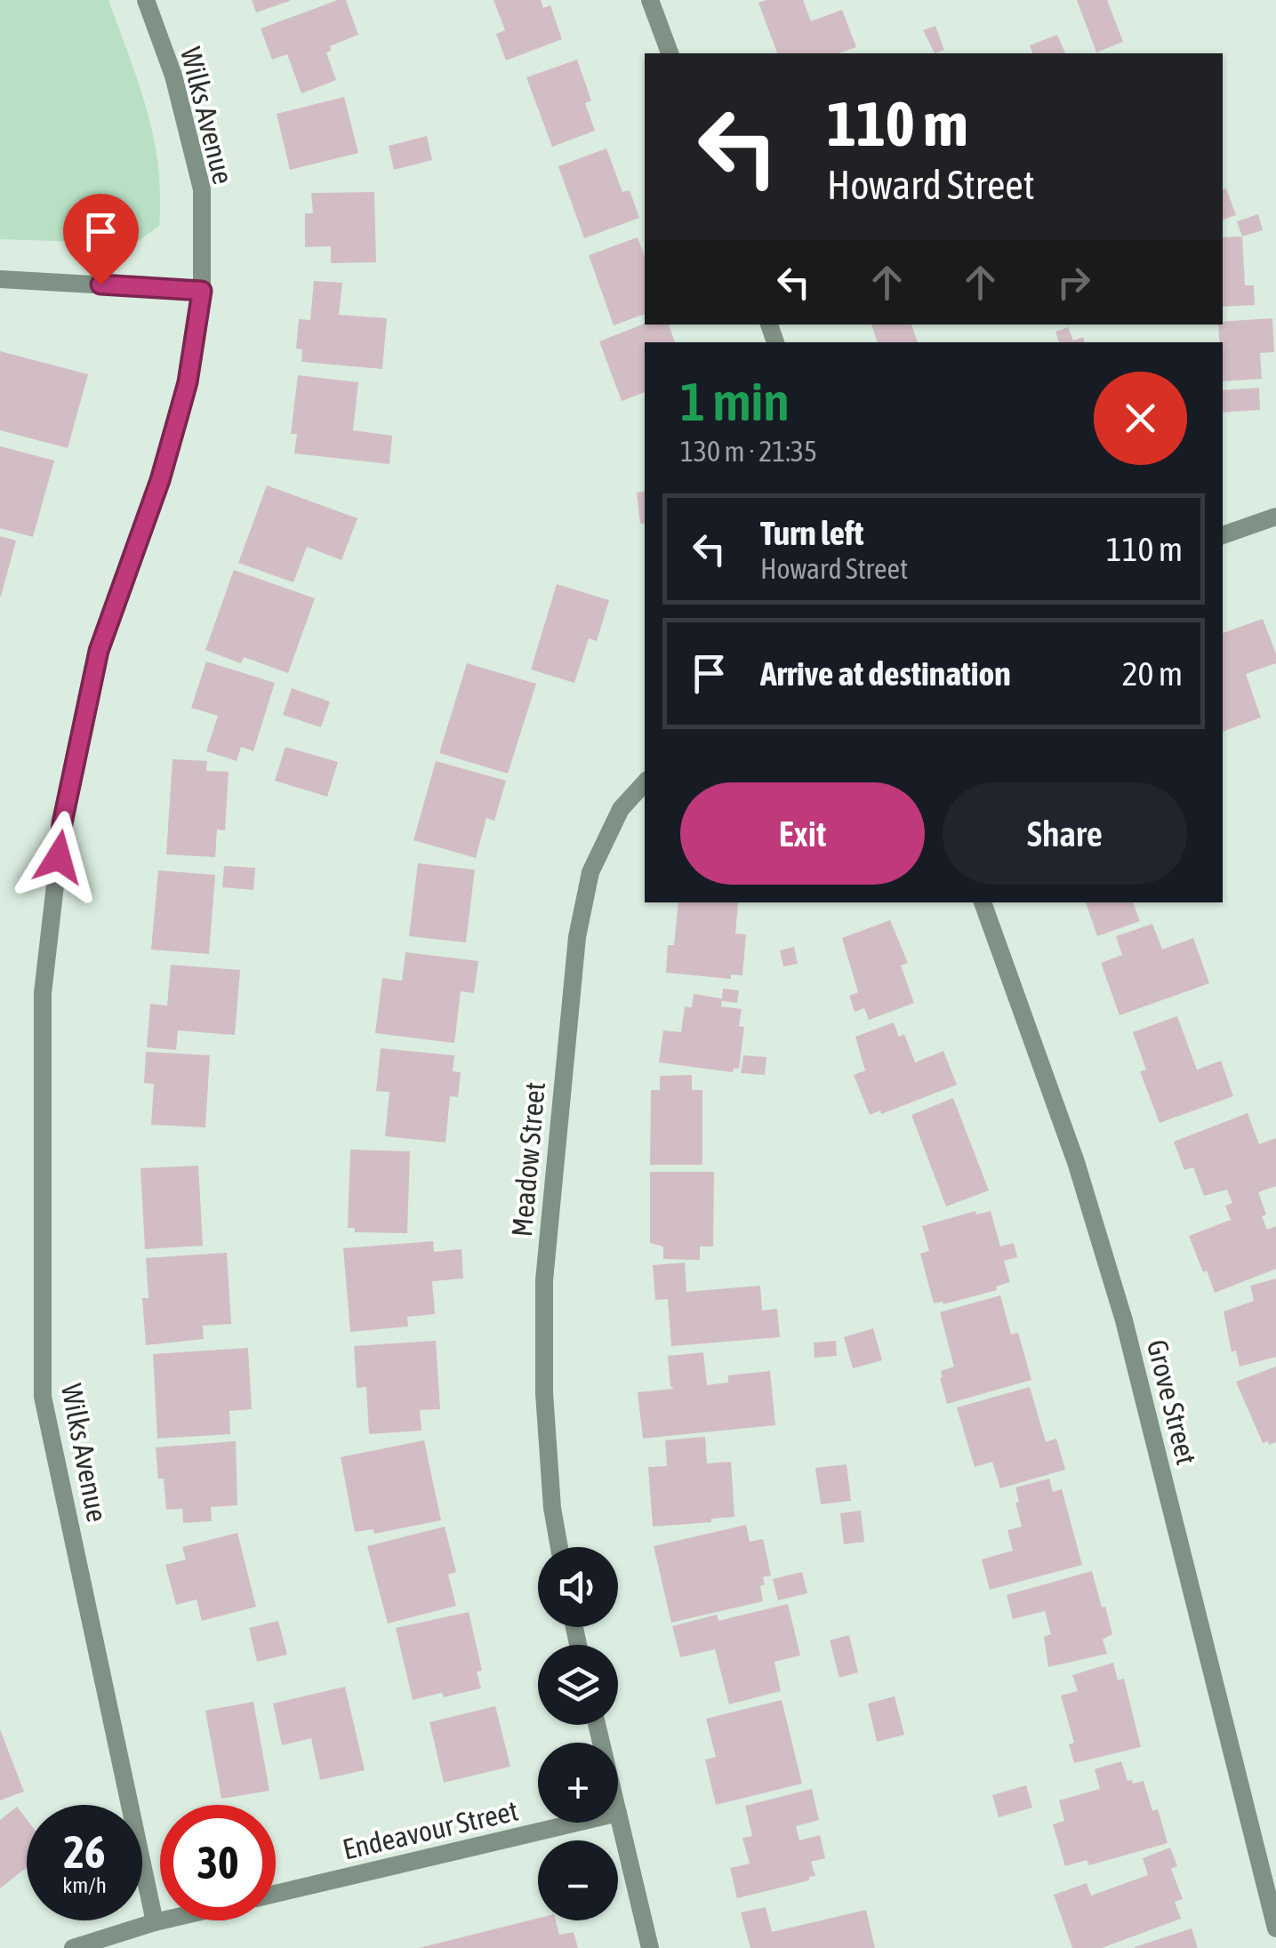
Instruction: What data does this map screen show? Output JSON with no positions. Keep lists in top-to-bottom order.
{
  "streets": {
    "street": [
      "Wilks Avenue",
      "Meadow Street",
      "Grove Street",
      "Endeavour Street"
    ]
  },
  "page": {
    "turn": ["110 m", "Howard Street"],
    "heading": ["1 min", "130 m · 21:35"],
    "list": [
      {
        "name": "Turn left",
        "note": "Howard Street",
        "value": "110 m"
      },
      {
        "name": "Arrive at destination",
        "value": "20 m"
      }
    ],
    "buttons": ["Exit", "Share"],
    "map_buttons": ["+", "−"],
    "speed": "26 km/h",
    "limit": "30"
  }
}
